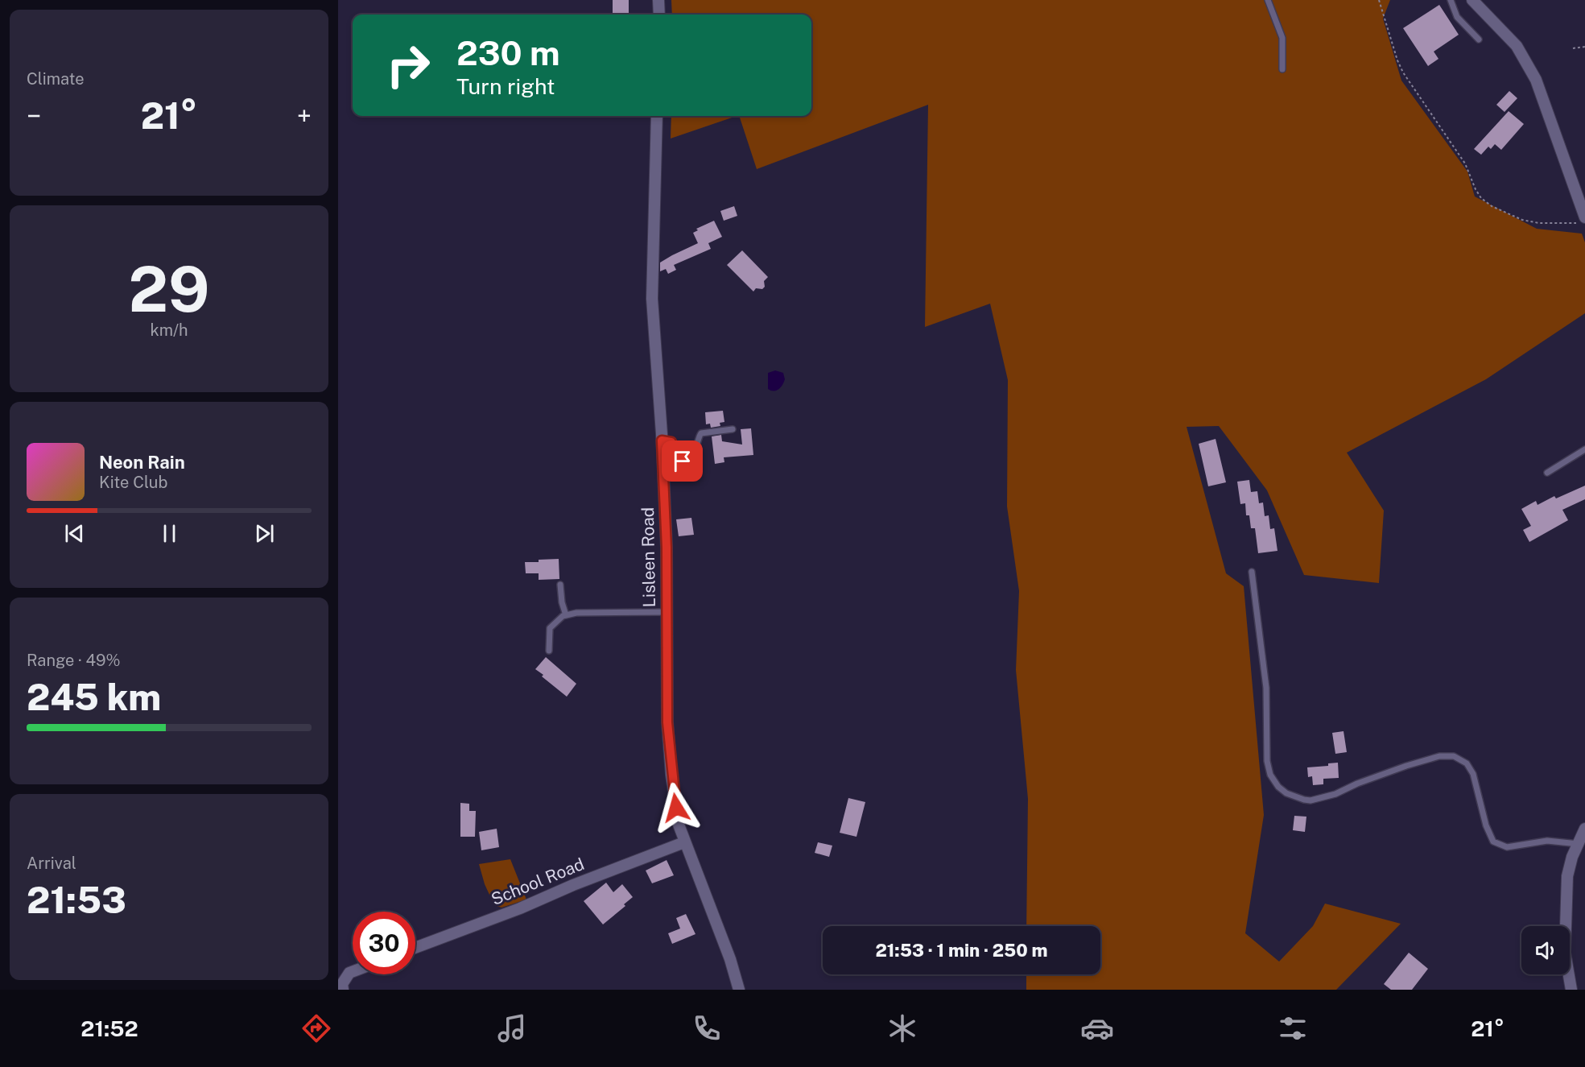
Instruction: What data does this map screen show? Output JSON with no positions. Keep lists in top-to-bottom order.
{
  "streets": {
    "street": ["Lisleen Road", "School Road"]
  },
  "crossings": [
    ["Lisleen Road", "School Road"]
  ],
  "page": {
    "tile": [
      "Climate",
      ["29", "km/h"],
      ["Range · 49%", "245 km"],
      ["Arrival", "21:53"]
    ],
    "turn": ["230 m", "Turn right"],
    "heat": ["−", "21°", "+"],
    "song": ["Neon Rain", "Kite Club"],
    "limit": "30",
    "trip": "21:53 · 1 min · 250 m",
    "tabs": ["21:52", "21°"]
  }
}
